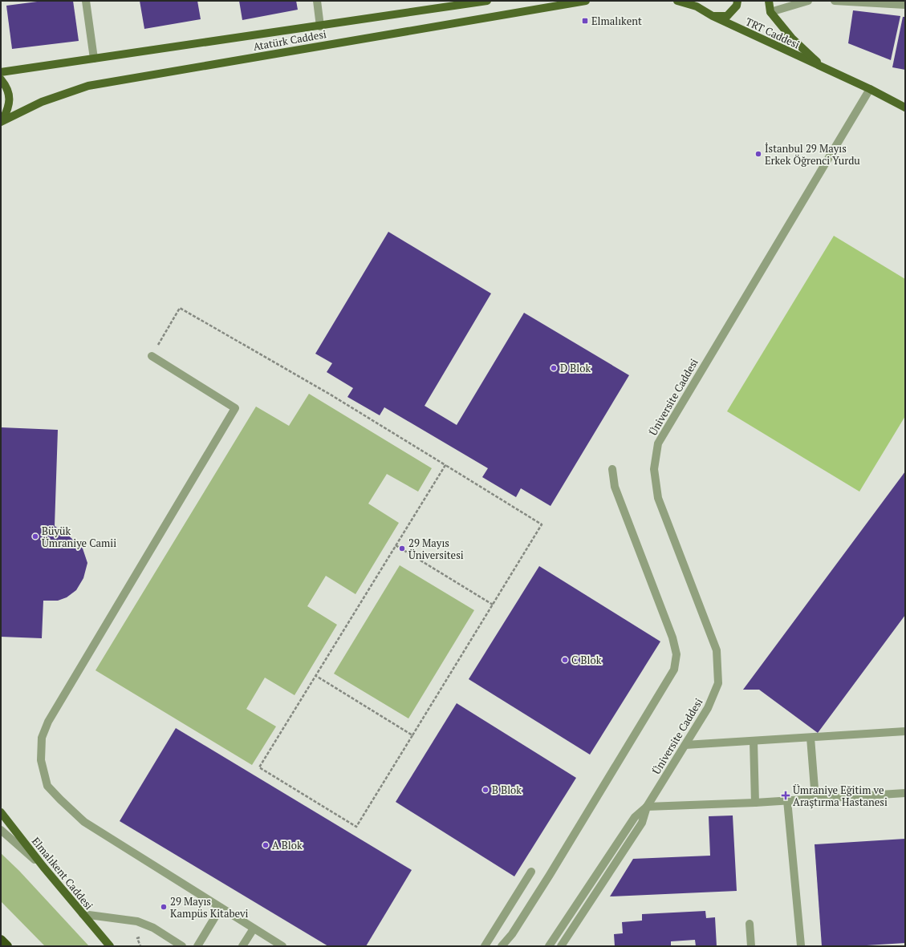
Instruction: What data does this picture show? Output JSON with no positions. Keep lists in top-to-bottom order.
{
  "streets": {
    "main road": ["TRT Caddesi", "Atatürk Caddesi", "Elmalıkent Caddesi"],
    "street": ["Üniversite Caddesi"]
  },
  "crossings": [
    ["TRT Caddesi", "Üniversite Caddesi"]
  ],
  "places": {
    "transit": ["Elmalıkent"],
    "other": [
      "İstanbul 29 Mayıs Erkek Öğrenci Yurdu",
      "D Blok",
      "Büyük Ümraniye Camii",
      "29 Mayıs Üniversitesi",
      "C Blok",
      "B Blok",
      "A Blok",
      "29 Mayıs Kampüs Kitabevi"
    ],
    "health": ["Ümraniye Eğitim ve Araştırma Hastanesi"]
  }
}
